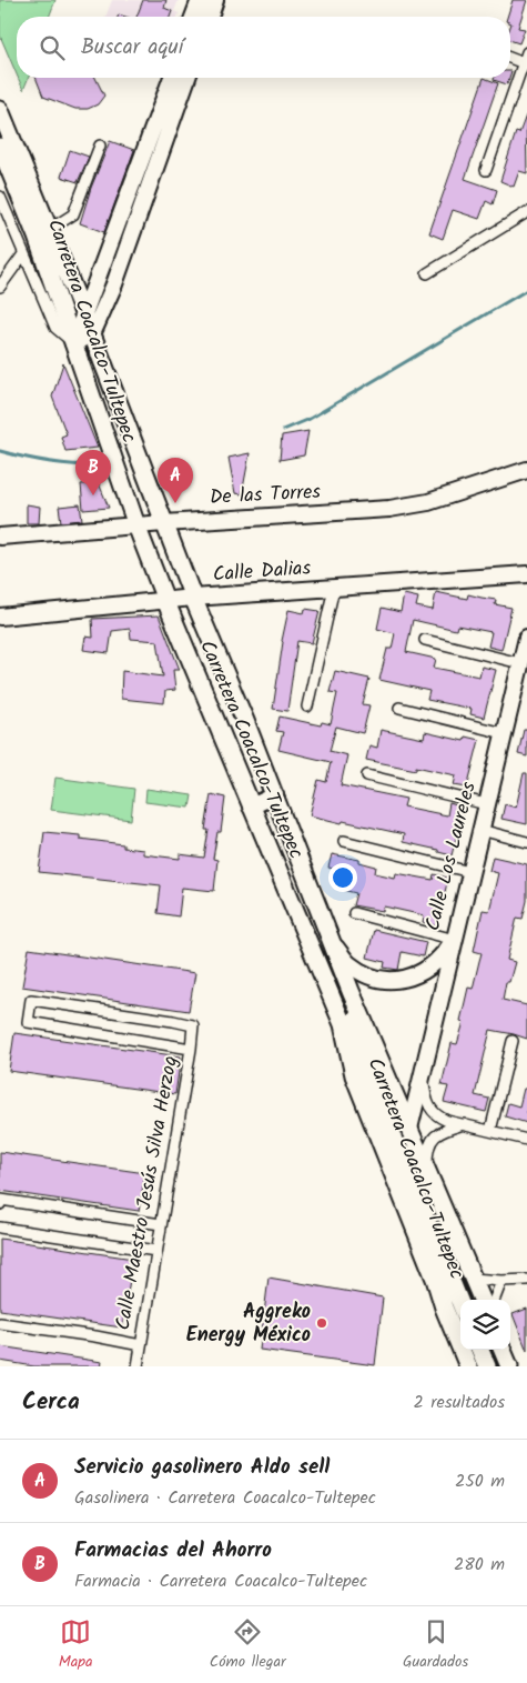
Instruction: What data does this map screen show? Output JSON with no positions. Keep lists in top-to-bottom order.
{
  "streets": {
    "main road": ["Carretera Coacalco-Tultepec"],
    "street": [
      "De las Torres",
      "Calle Dalias",
      "Calle Los Laureles",
      "Calle Maestro Jesús Silva Herzog"
    ]
  },
  "crossings": [
    ["Carretera Coacalco-Tultepec", "De las Torres"],
    ["Carretera Coacalco-Tultepec", "Calle Dalias"],
    ["Carretera Coacalco-Tultepec", "Calle Los Laureles"]
  ],
  "places": ["Aggreko Energy México"],
  "page": {
    "search": "Buscar aquí",
    "pins": ["B", "A"],
    "heading": ["Cerca", "2 resultados"],
    "list": [
      {
        "mark": "A",
        "name": "Servicio gasolinero Aldo sell",
        "note": "Gasolinera · Carretera Coacalco-Tultepec",
        "value": "250 m"
      },
      {
        "mark": "B",
        "name": "Farmacias del Ahorro",
        "note": "Farmacia · Carretera Coacalco-Tultepec",
        "value": "280 m"
      }
    ],
    "nav": ["Mapa", "Cómo llegar", "Guardados"]
  }
}
